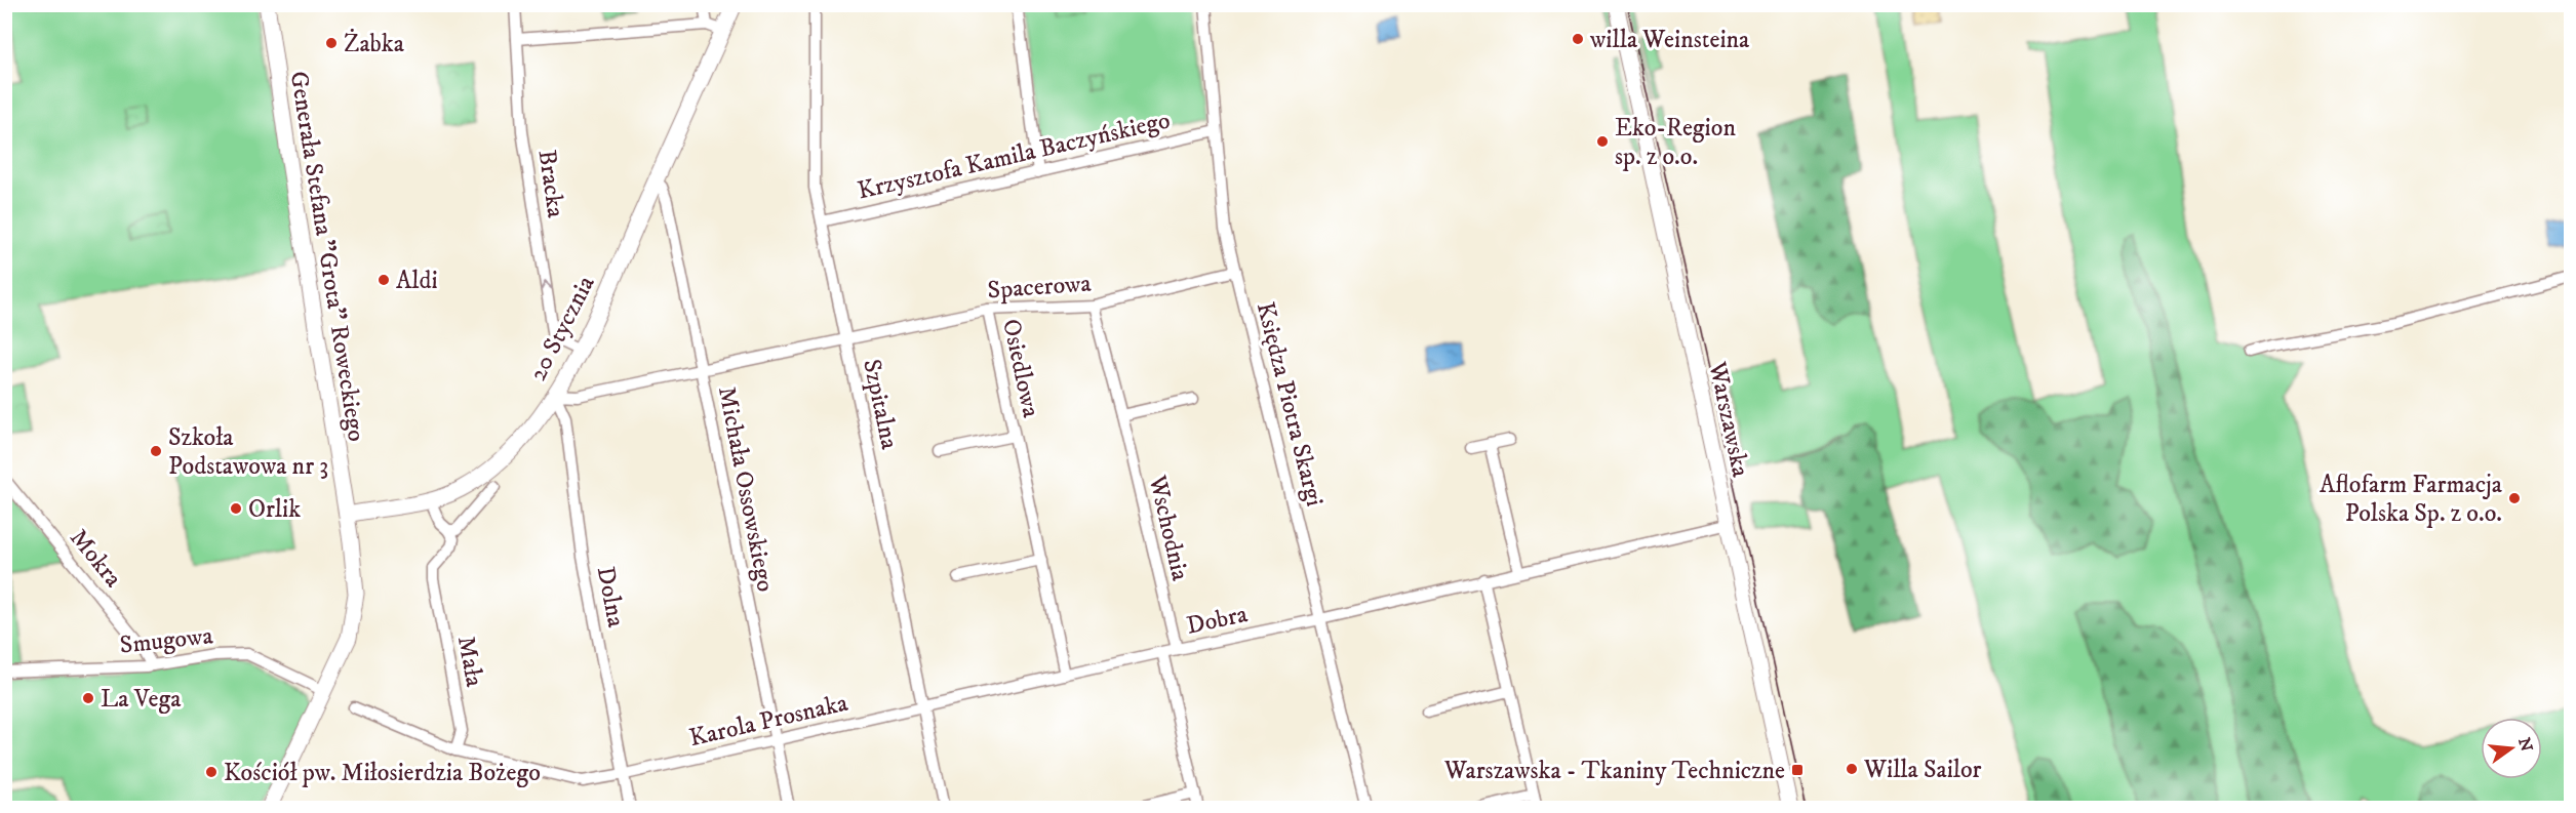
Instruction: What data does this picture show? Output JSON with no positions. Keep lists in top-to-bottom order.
{
  "streets": {
    "street": [
      "Krzysztofa Kamila Baczyńskiego",
      "Bracka",
      "Generała Stefana \"Grota\" Roweckiego",
      "Spacerowa",
      "20 Stycznia",
      "Osiedlowa",
      "Szpitalna",
      "Księdza Piotra Skargi",
      "Warszawska",
      "Michała Ossowskiego",
      "Wschodnia",
      "Mokra",
      "Dolna",
      "Dobra",
      "Smugowa",
      "Mała",
      "Karola Prosnaka"
    ]
  },
  "crossings": [
    ["Krzysztofa Kamila Baczyńskiego", "Szpitalna"],
    ["Krzysztofa Kamila Baczyńskiego", "Księdza Piotra Skargi"],
    ["Bracka", "20 Stycznia"],
    ["Generała Stefana \"Grota\" Roweckiego", "20 Stycznia"],
    ["Spacerowa", "20 Stycznia"],
    ["Spacerowa", "Osiedlowa"],
    ["Spacerowa", "Szpitalna"],
    ["Spacerowa", "Księdza Piotra Skargi"],
    ["Spacerowa", "Michała Ossowskiego"],
    ["Spacerowa", "Wschodnia"],
    ["Spacerowa", "Dolna"],
    ["20 Stycznia", "Michała Ossowskiego"],
    ["20 Stycznia", "Dolna"],
    ["Osiedlowa", "Dobra"],
    ["Szpitalna", "Dobra"],
    ["Szpitalna", "Karola Prosnaka"],
    ["Księdza Piotra Skargi", "Dobra"],
    ["Warszawska", "Dobra"],
    ["Michała Ossowskiego", "Karola Prosnaka"],
    ["Wschodnia", "Dobra"],
    ["Mokra", "Smugowa"],
    ["Dolna", "Karola Prosnaka"],
    ["Dobra", "Karola Prosnaka"]
  ],
  "one_way": ["Bracka"],
  "places": {
    "other": [
      "willa Weinsteina",
      "Żabka",
      "Eko-Region sp. z o.o.",
      "Aldi",
      "Szkoła Podstawowa nr 3",
      "Aflofarm Farmacja Polska Sp. z o.o.",
      "Orlik",
      "La Vega",
      "Willa Sailor",
      "Kościół pw. Miłosierdzia Bożego"
    ],
    "transit": ["Warszawska - Tkaniny Techniczne"]
  },
  "north": "right"
}
